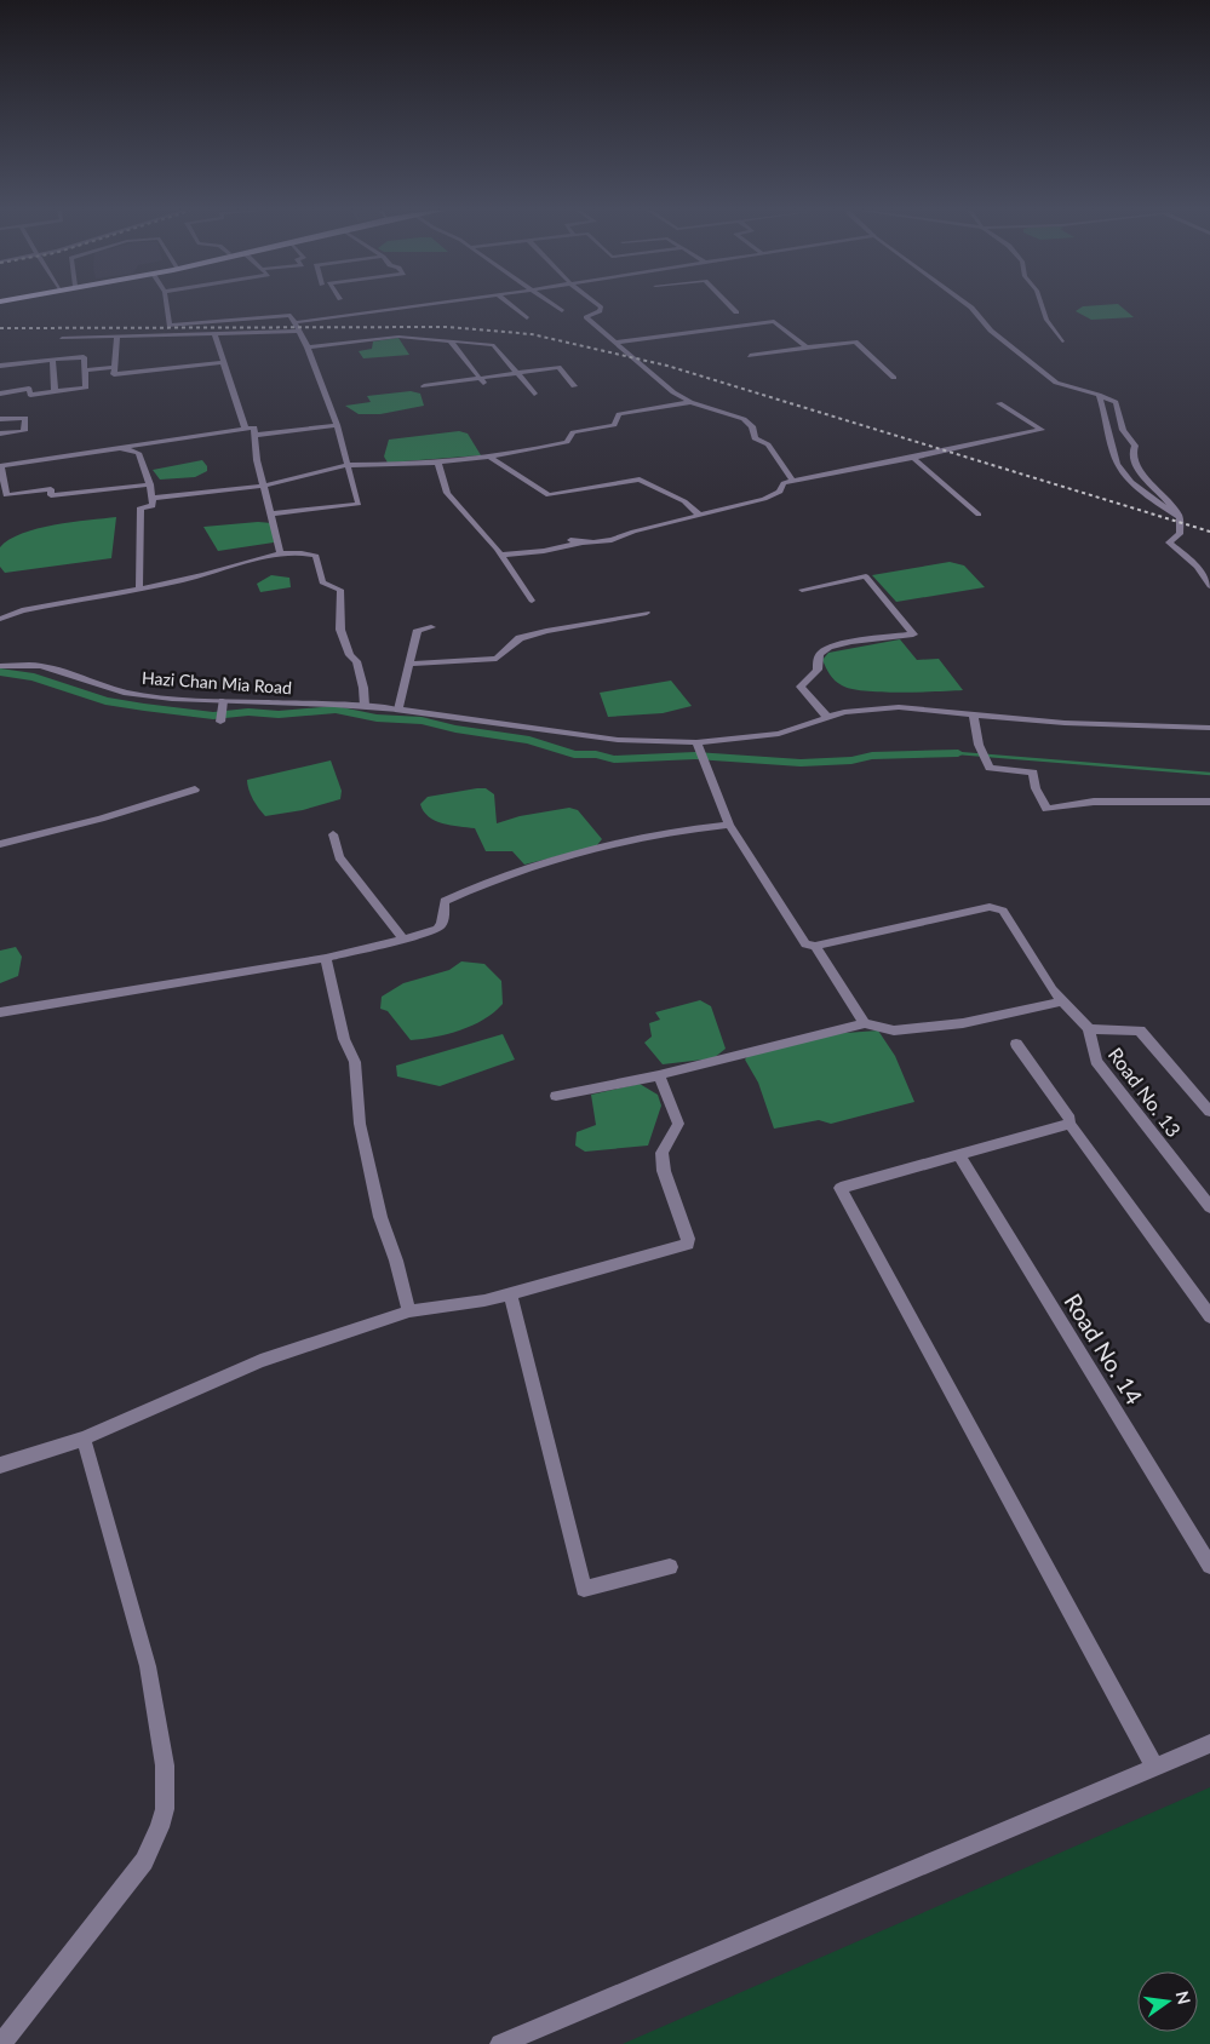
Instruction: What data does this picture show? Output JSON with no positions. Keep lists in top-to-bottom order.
{
  "streets": {
    "street": ["Hazi Chan Mia Road", "Road No. 13", "Road No. 14"]
  },
  "north": "right"
}
